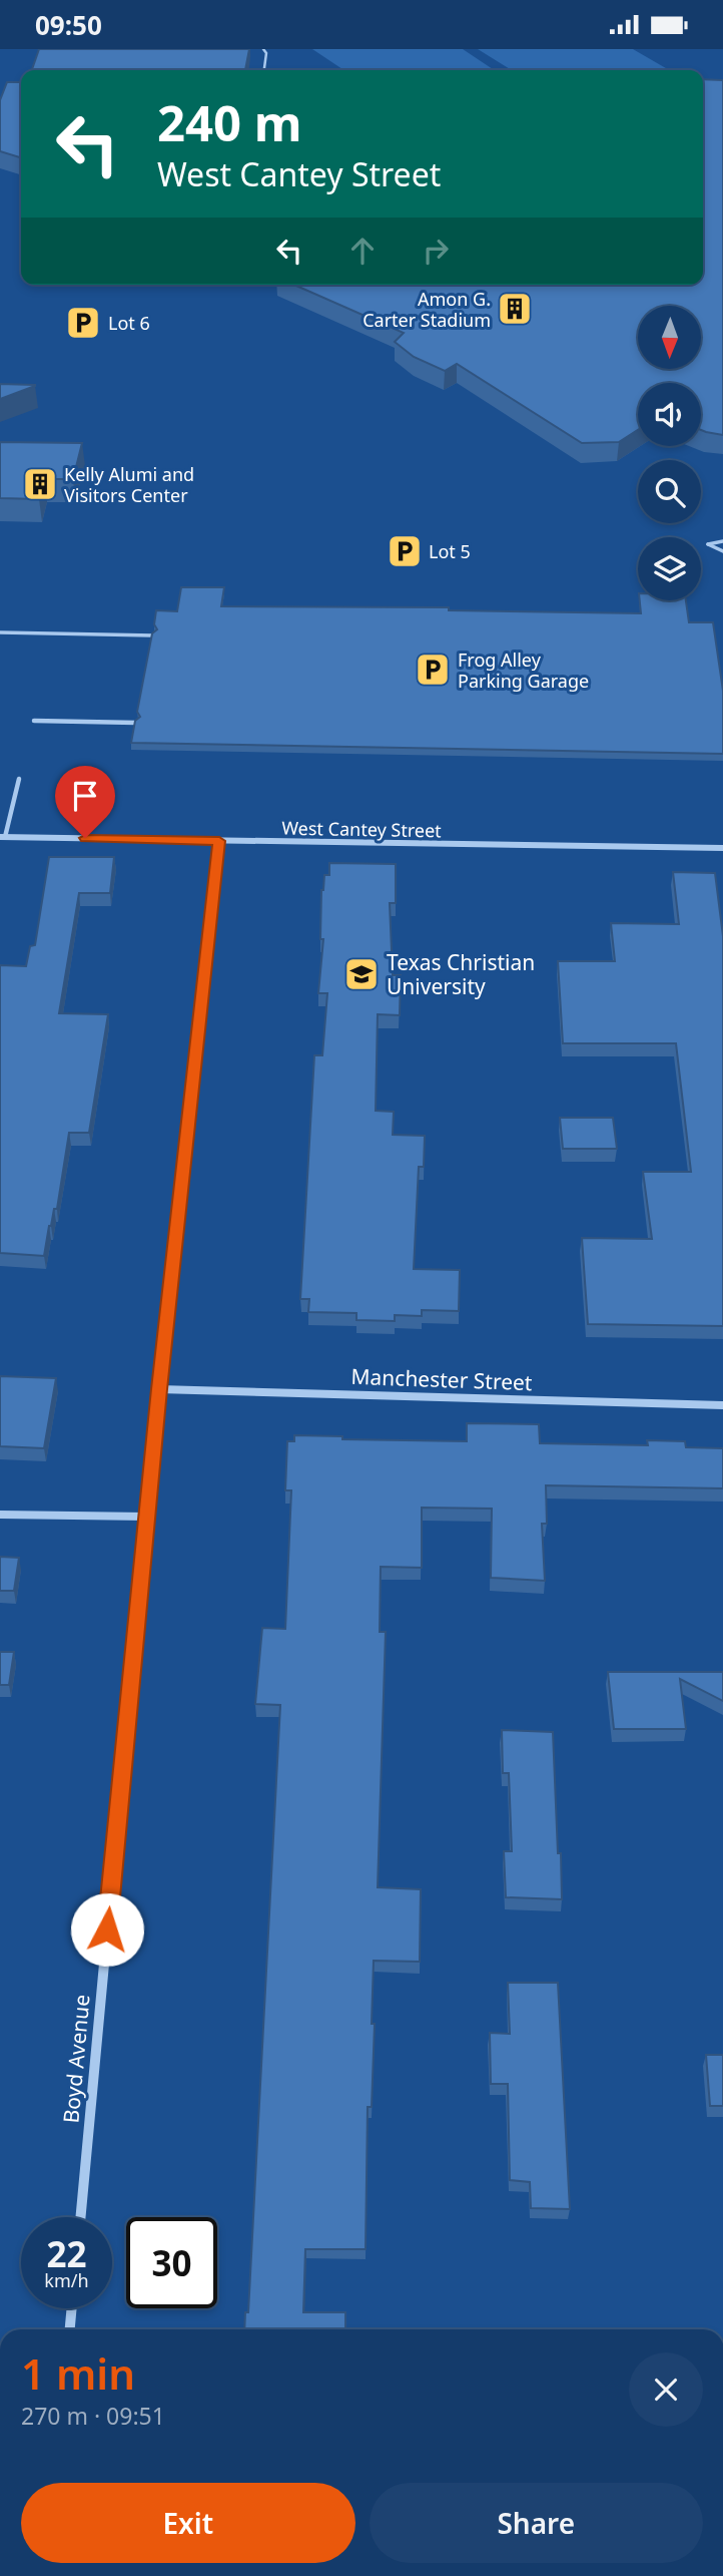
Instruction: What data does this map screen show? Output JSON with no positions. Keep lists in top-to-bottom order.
{
  "streets": {
    "street": ["West Cantey Street", "Manchester Street", "Boyd Avenue"]
  },
  "crossings": [
    ["West Cantey Street", "Boyd Avenue"],
    ["Manchester Street", "Boyd Avenue"]
  ],
  "places": {
    "building": ["Amon G. Carter Stadium", "Kelly Alumi and Visitors Center"],
    "parking": ["Lot 6", "Lot 5", "Frog Alley Parking Garage"],
    "school or university": ["Texas Christian University"]
  },
  "north": "bottom",
  "page": {
    "status": "09:50",
    "turn": ["240 m", "West Cantey Street"],
    "speed": "22 km/h",
    "limit": "30",
    "heading": ["1 min", "270 m · 09:51"],
    "buttons": ["Exit", "Share"]
  }
}
